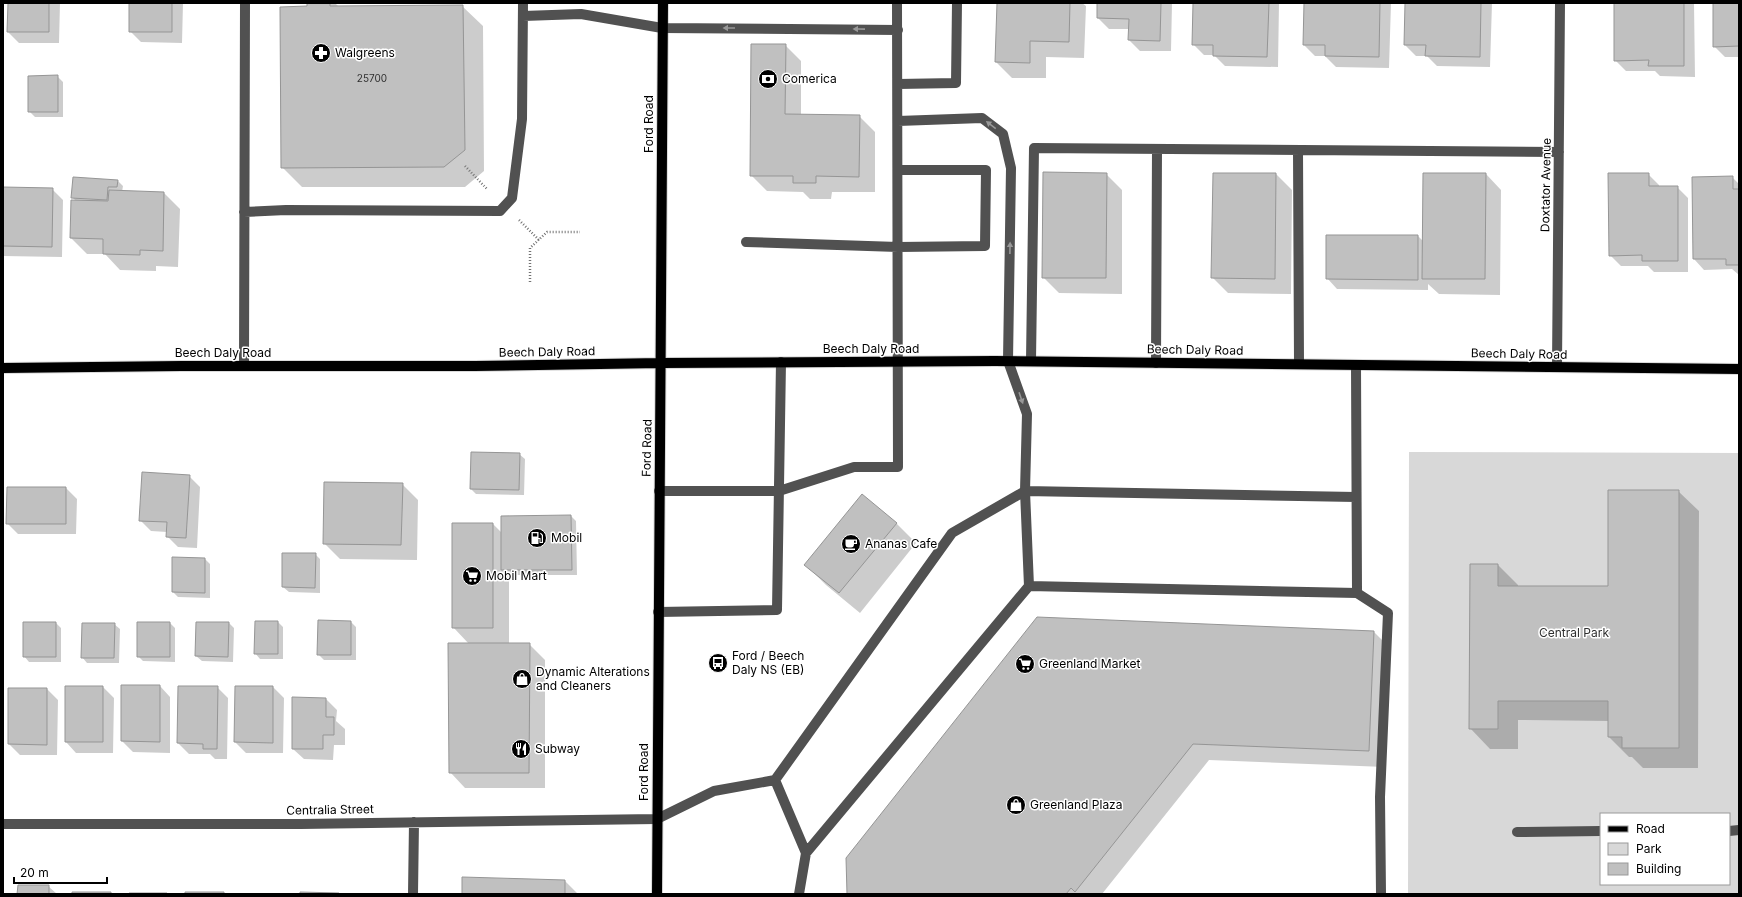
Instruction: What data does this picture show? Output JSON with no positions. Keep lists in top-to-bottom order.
{
  "streets": {
    "main road": ["Ford Road", "Beech Daly Road"],
    "street": ["Doxtator Avenue", "Centralia Street"]
  },
  "crossings": [
    ["Ford Road", "Beech Daly Road"],
    ["Ford Road", "Centralia Street"],
    ["Doxtator Avenue", "Beech Daly Road"]
  ],
  "parks": ["Central Park"],
  "places": {
    "pharmacy": ["Walgreens"],
    "bank": ["Comerica"],
    "fuel station": ["Mobil"],
    "cafe": ["Ananas Cafe"],
    "supermarket": ["Mobil Mart", "Greenland Market"],
    "bus stop": ["Ford / Beech Daly NS (EB)"],
    "shop": ["Dynamic Alterations and Cleaners", "Greenland Plaza"],
    "restaurant": ["Subway"]
  },
  "house_numbers": ["25700"],
  "legend": ["Road", "Park", "Building"],
  "scale_bar": "20 m"
}
